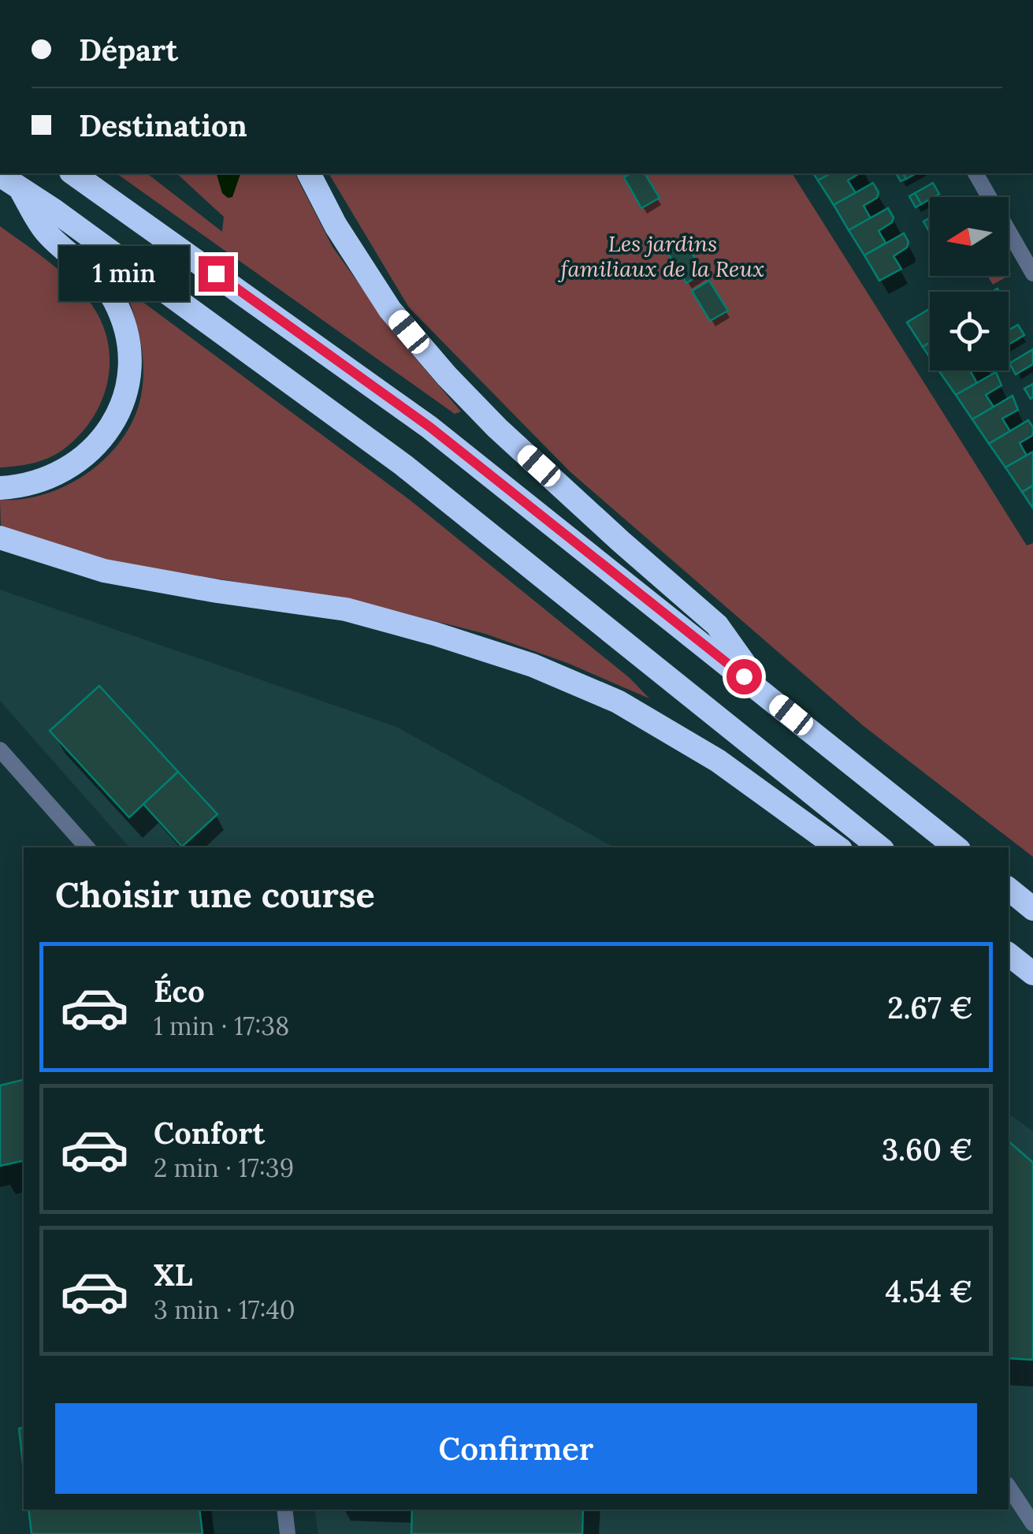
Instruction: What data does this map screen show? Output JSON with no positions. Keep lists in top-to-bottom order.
{
  "parks": ["Les jardins familiaux de la Reux"],
  "north": "left",
  "page": {
    "banner": ["Départ", "Destination"],
    "bubble": "1 min",
    "heading": "Choisir une course",
    "list": [
      {
        "name": "Éco",
        "note": "1 min · 17:38",
        "value": "2.67 €"
      },
      {
        "name": "Confort",
        "note": "2 min · 17:39",
        "value": "3.60 €"
      },
      {
        "name": "XL",
        "note": "3 min · 17:40",
        "value": "4.54 €"
      }
    ],
    "buttons": "Confirmer"
  }
}
